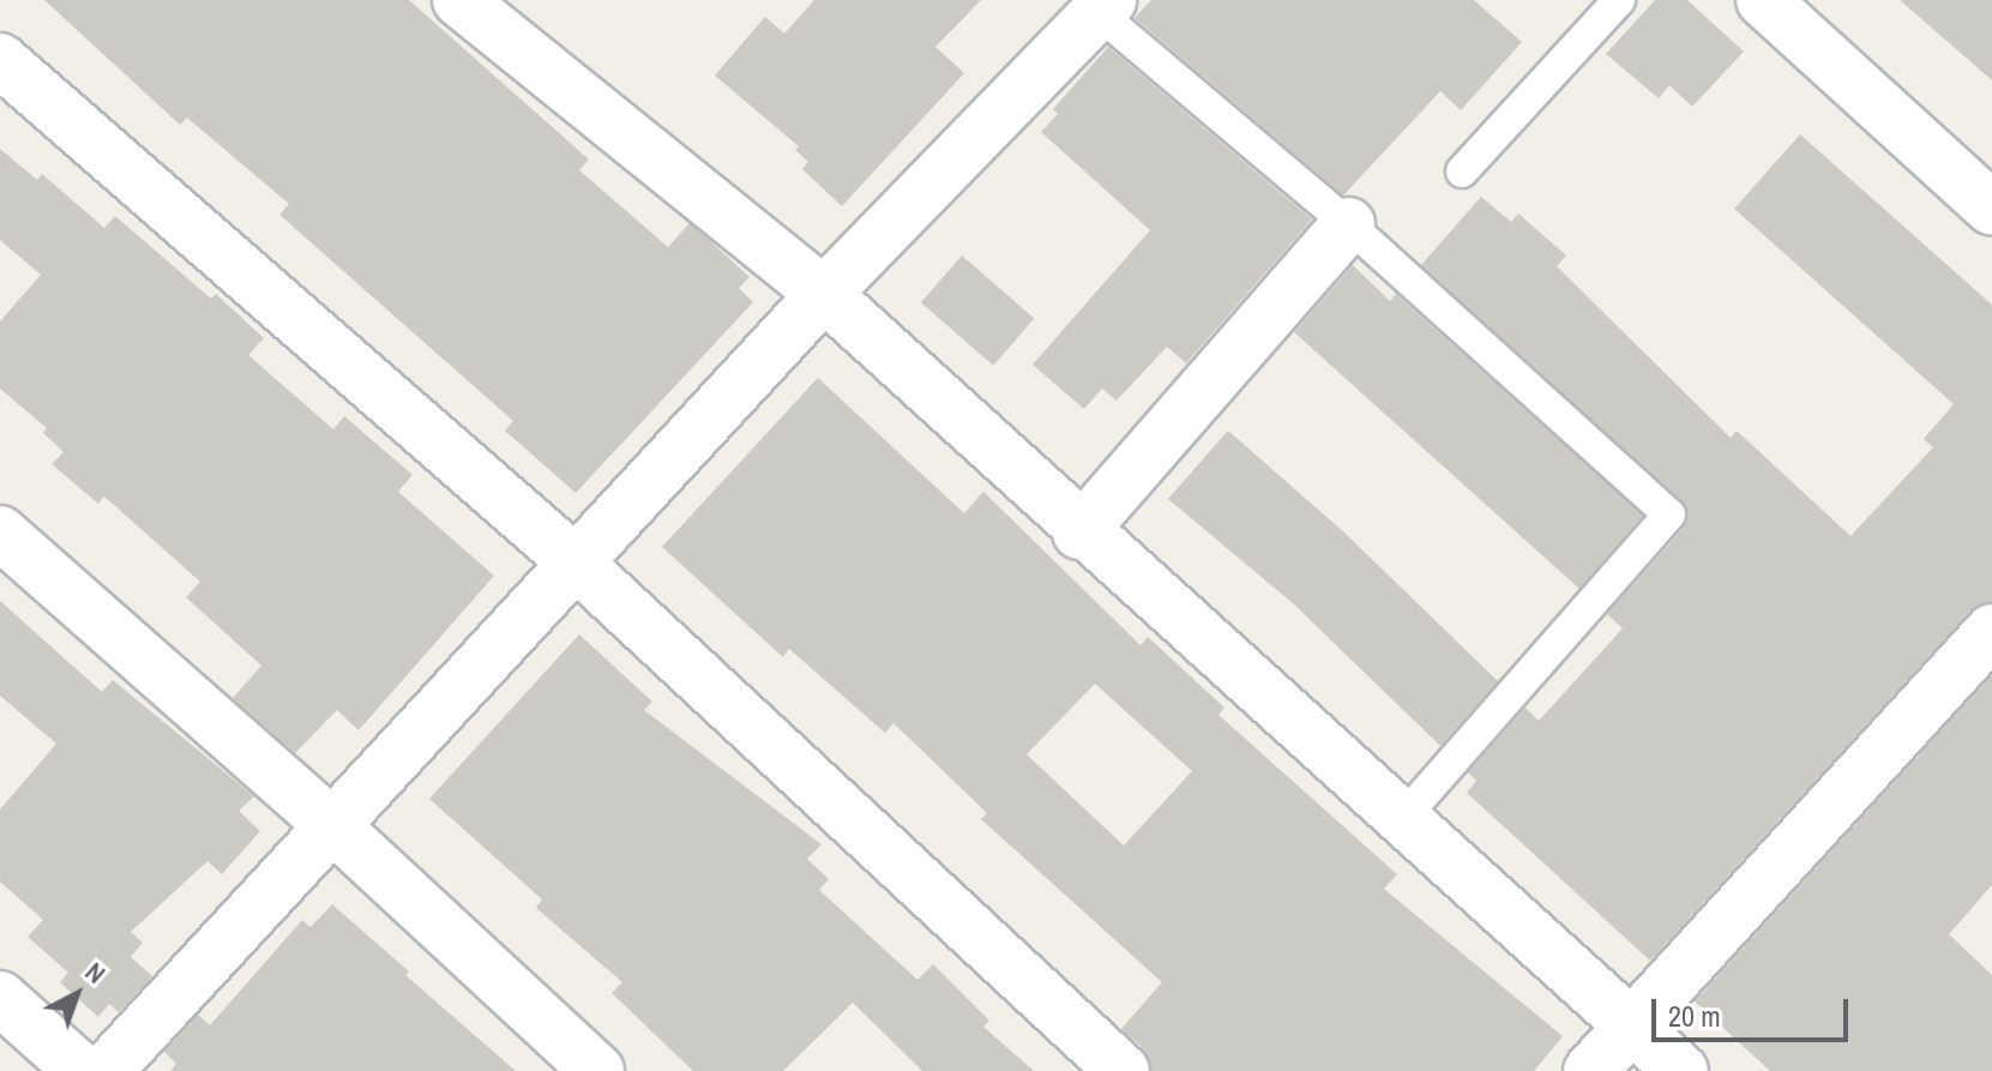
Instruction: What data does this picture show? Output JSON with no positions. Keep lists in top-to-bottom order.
{
  "scale_bar": "20 m",
  "north": "top right"
}
